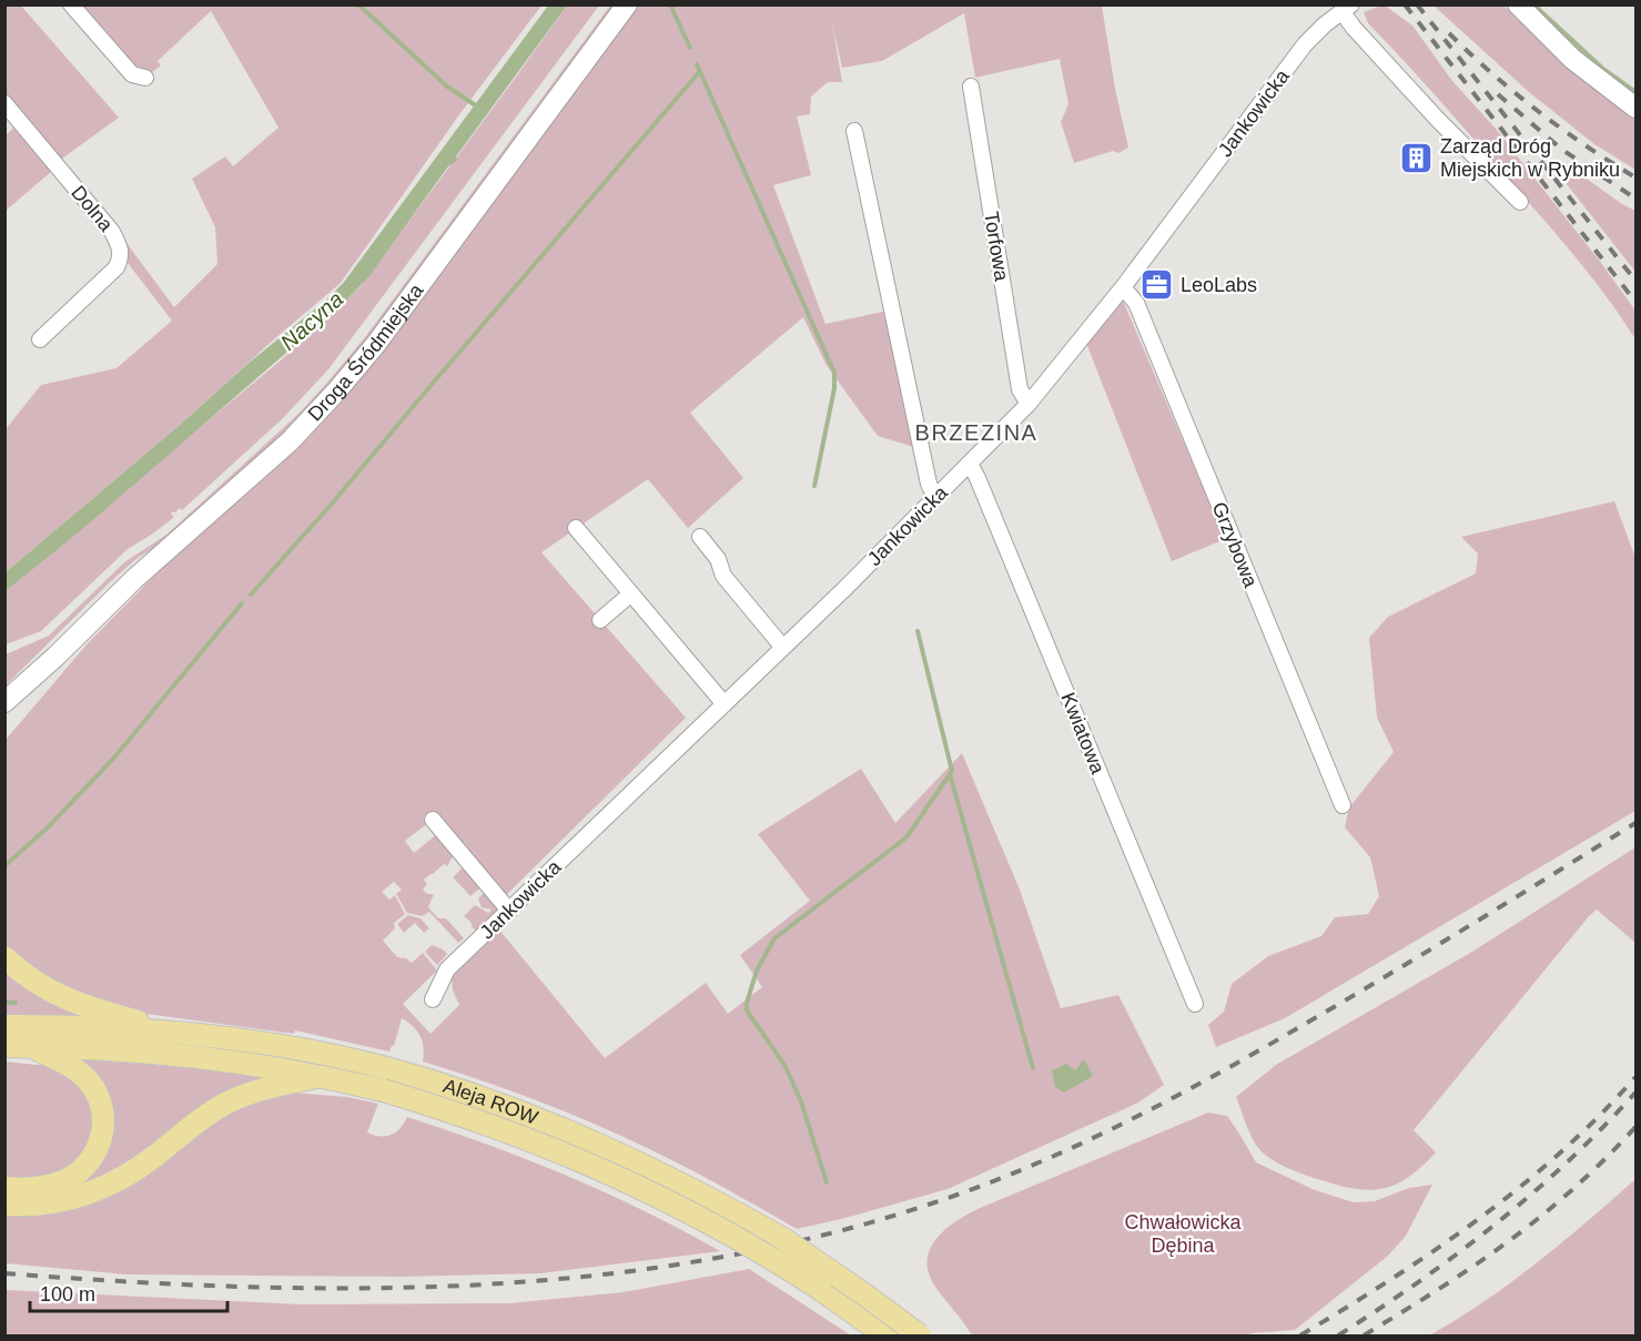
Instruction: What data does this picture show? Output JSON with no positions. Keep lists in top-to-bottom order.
{
  "streets": {
    "main road": ["Droga Śródmiejska", "Aleja ROW"],
    "street": [
      "Jankowicka",
      "Dolna",
      "Torfowa",
      "Grzybowa",
      "Kwiatowa"
    ]
  },
  "crossings": [
    ["Jankowicka", "Torfowa"],
    ["Jankowicka", "Grzybowa"],
    ["Jankowicka", "Kwiatowa"]
  ],
  "districts": ["BRZEZINA"],
  "water": ["Nacyna"],
  "parks": ["Chwałowicka Dębina"],
  "places": {
    "building": ["Zarząd Dróg Miejskich w Rybniku"],
    "office": ["LeoLabs"]
  },
  "scale_bar": "100 m"
}
